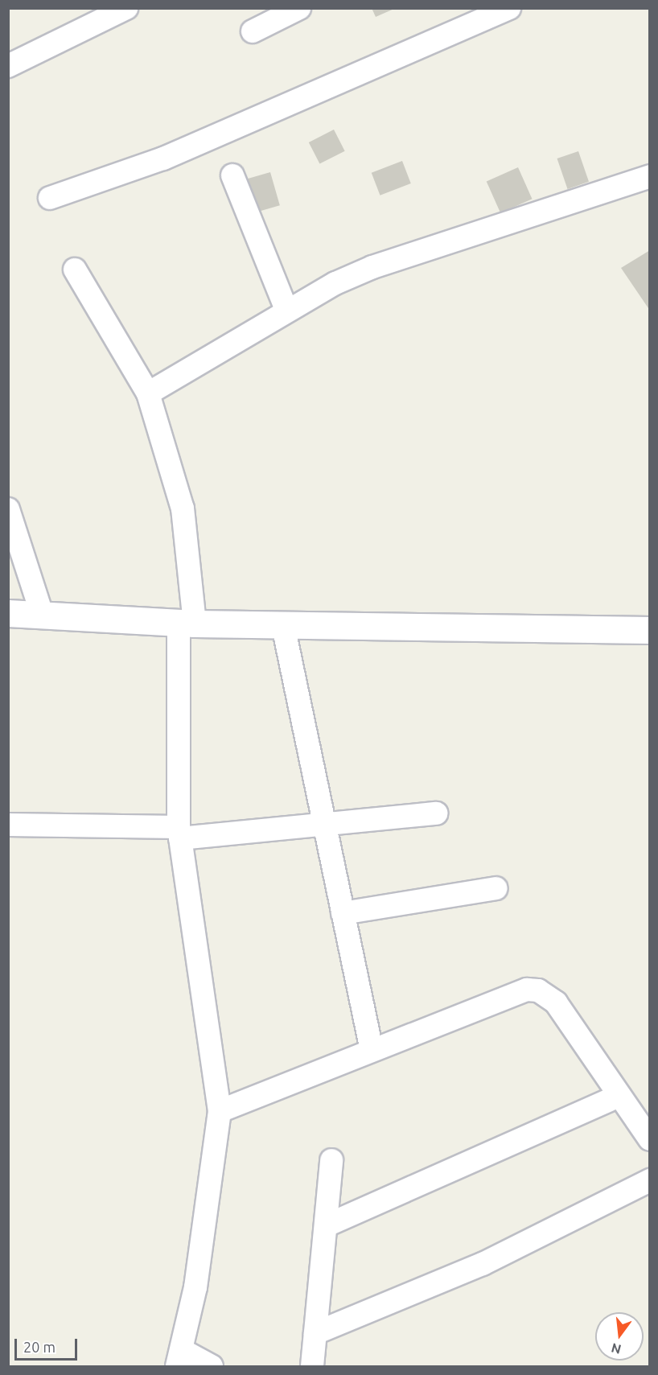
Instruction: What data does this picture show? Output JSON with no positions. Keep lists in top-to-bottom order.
{
  "scale_bar": "20 m",
  "north": "bottom"
}
